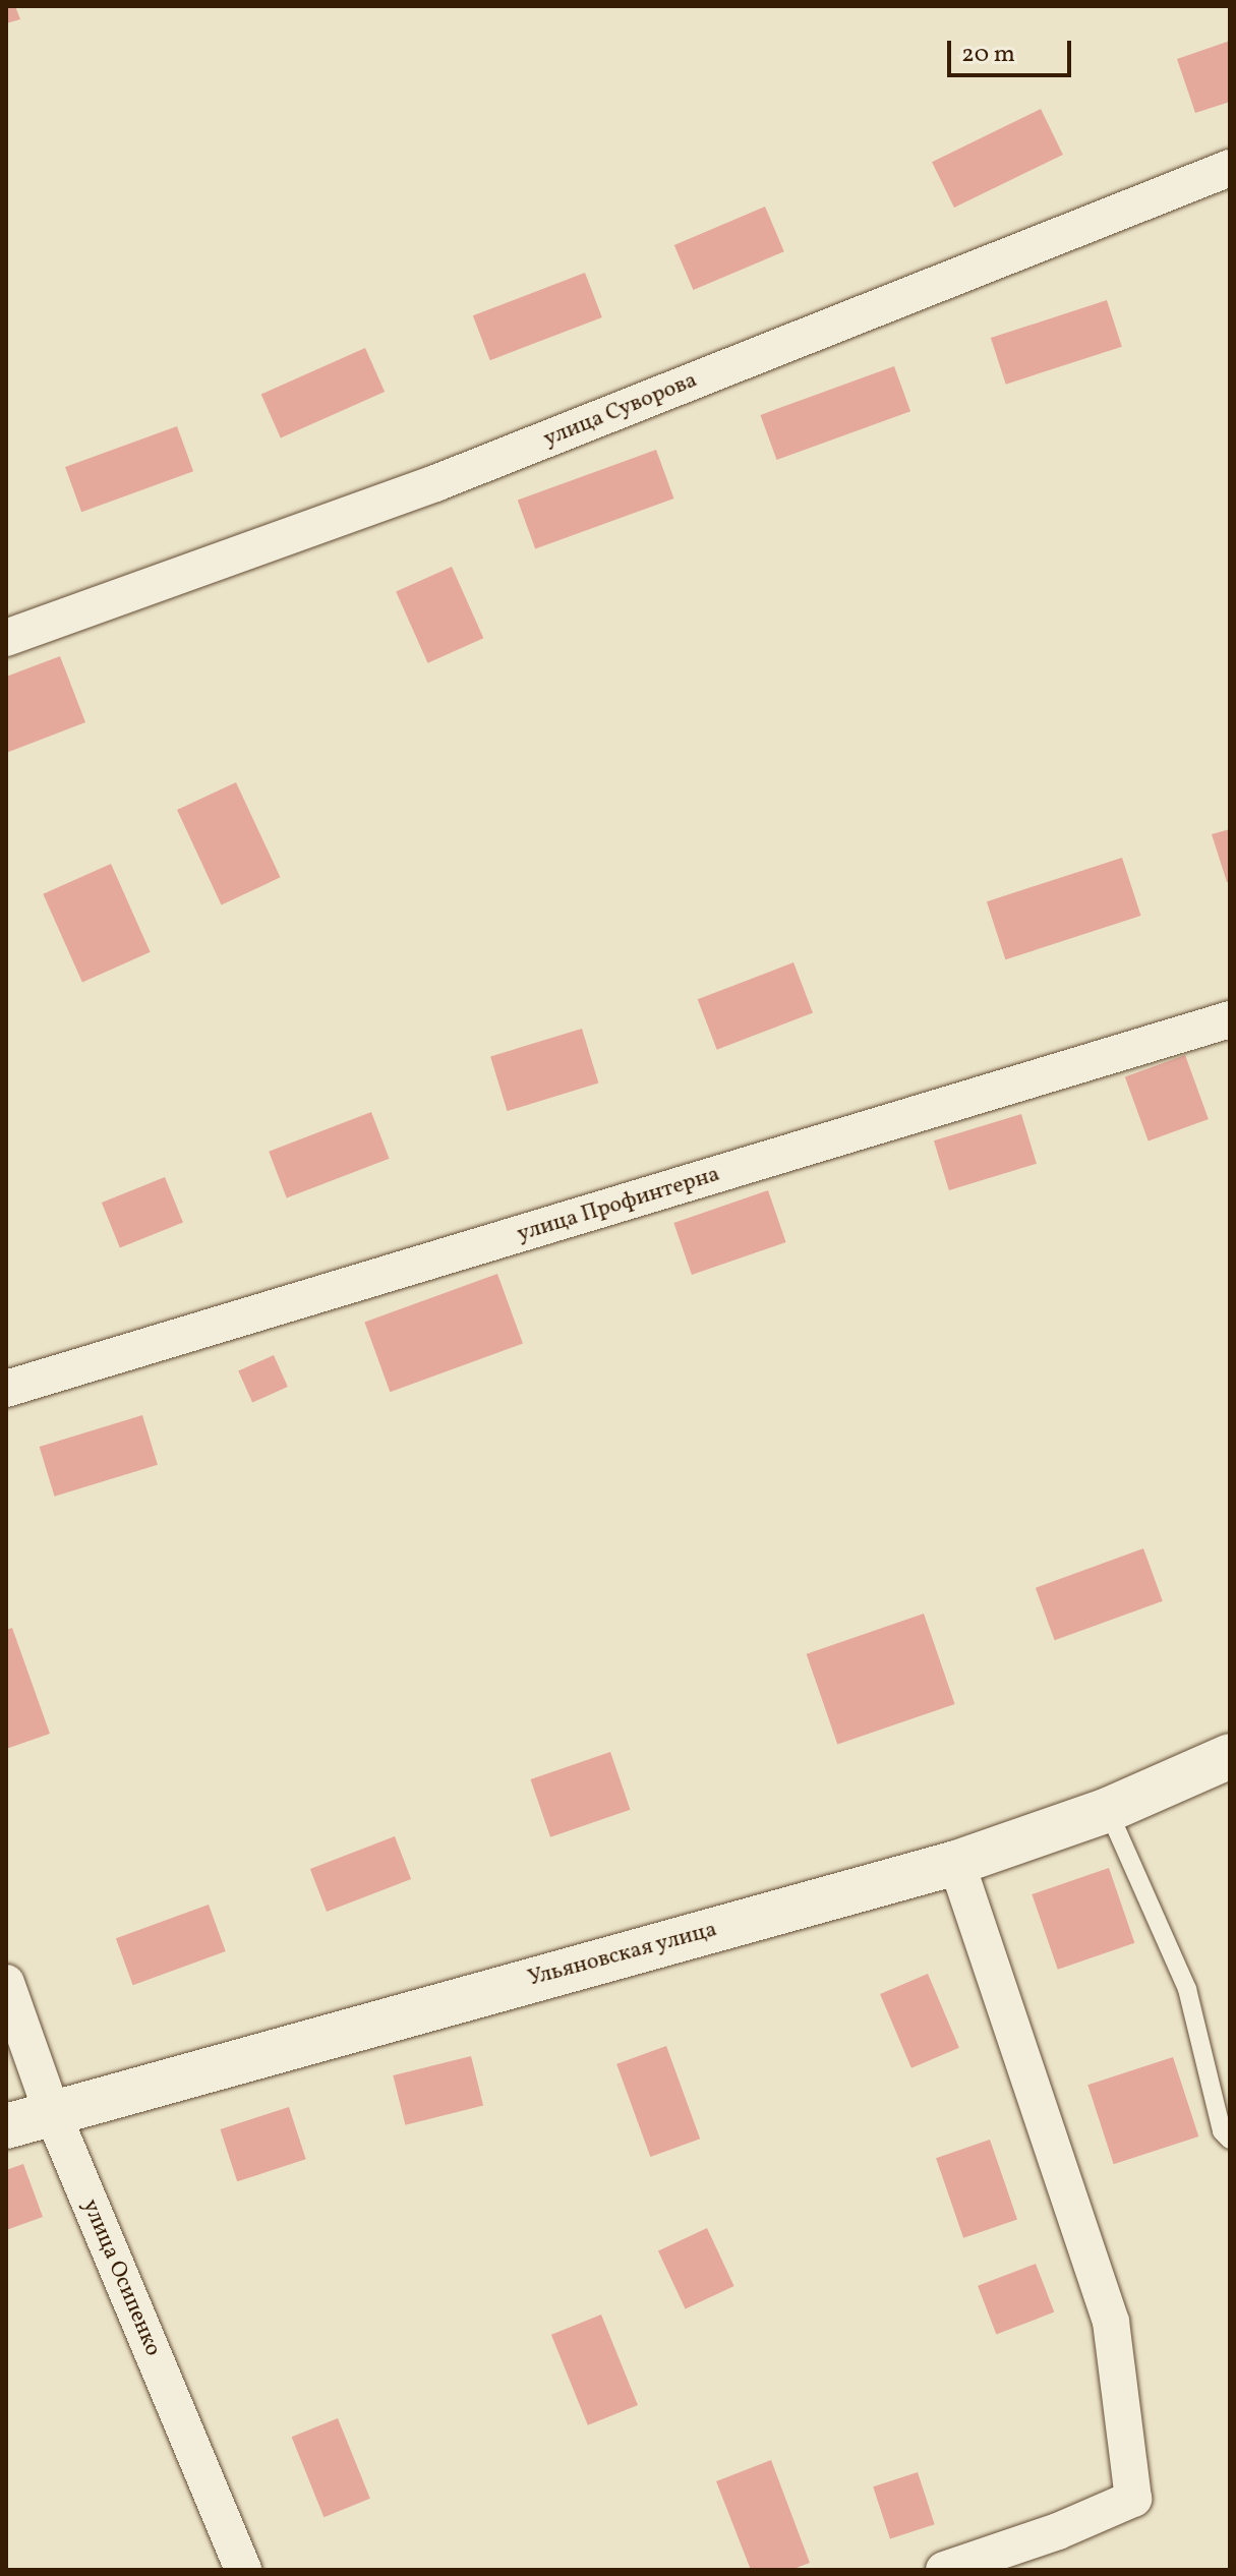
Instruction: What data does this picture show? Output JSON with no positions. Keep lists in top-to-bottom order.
{
  "streets": {
    "street": [
      "улица Суворова",
      "улица Профинтерна",
      "Ульяновская улица",
      "улица Осипенко"
    ]
  },
  "crossings": [
    ["Ульяновская улица", "улица Осипенко"]
  ],
  "scale_bar": "20 m"
}
